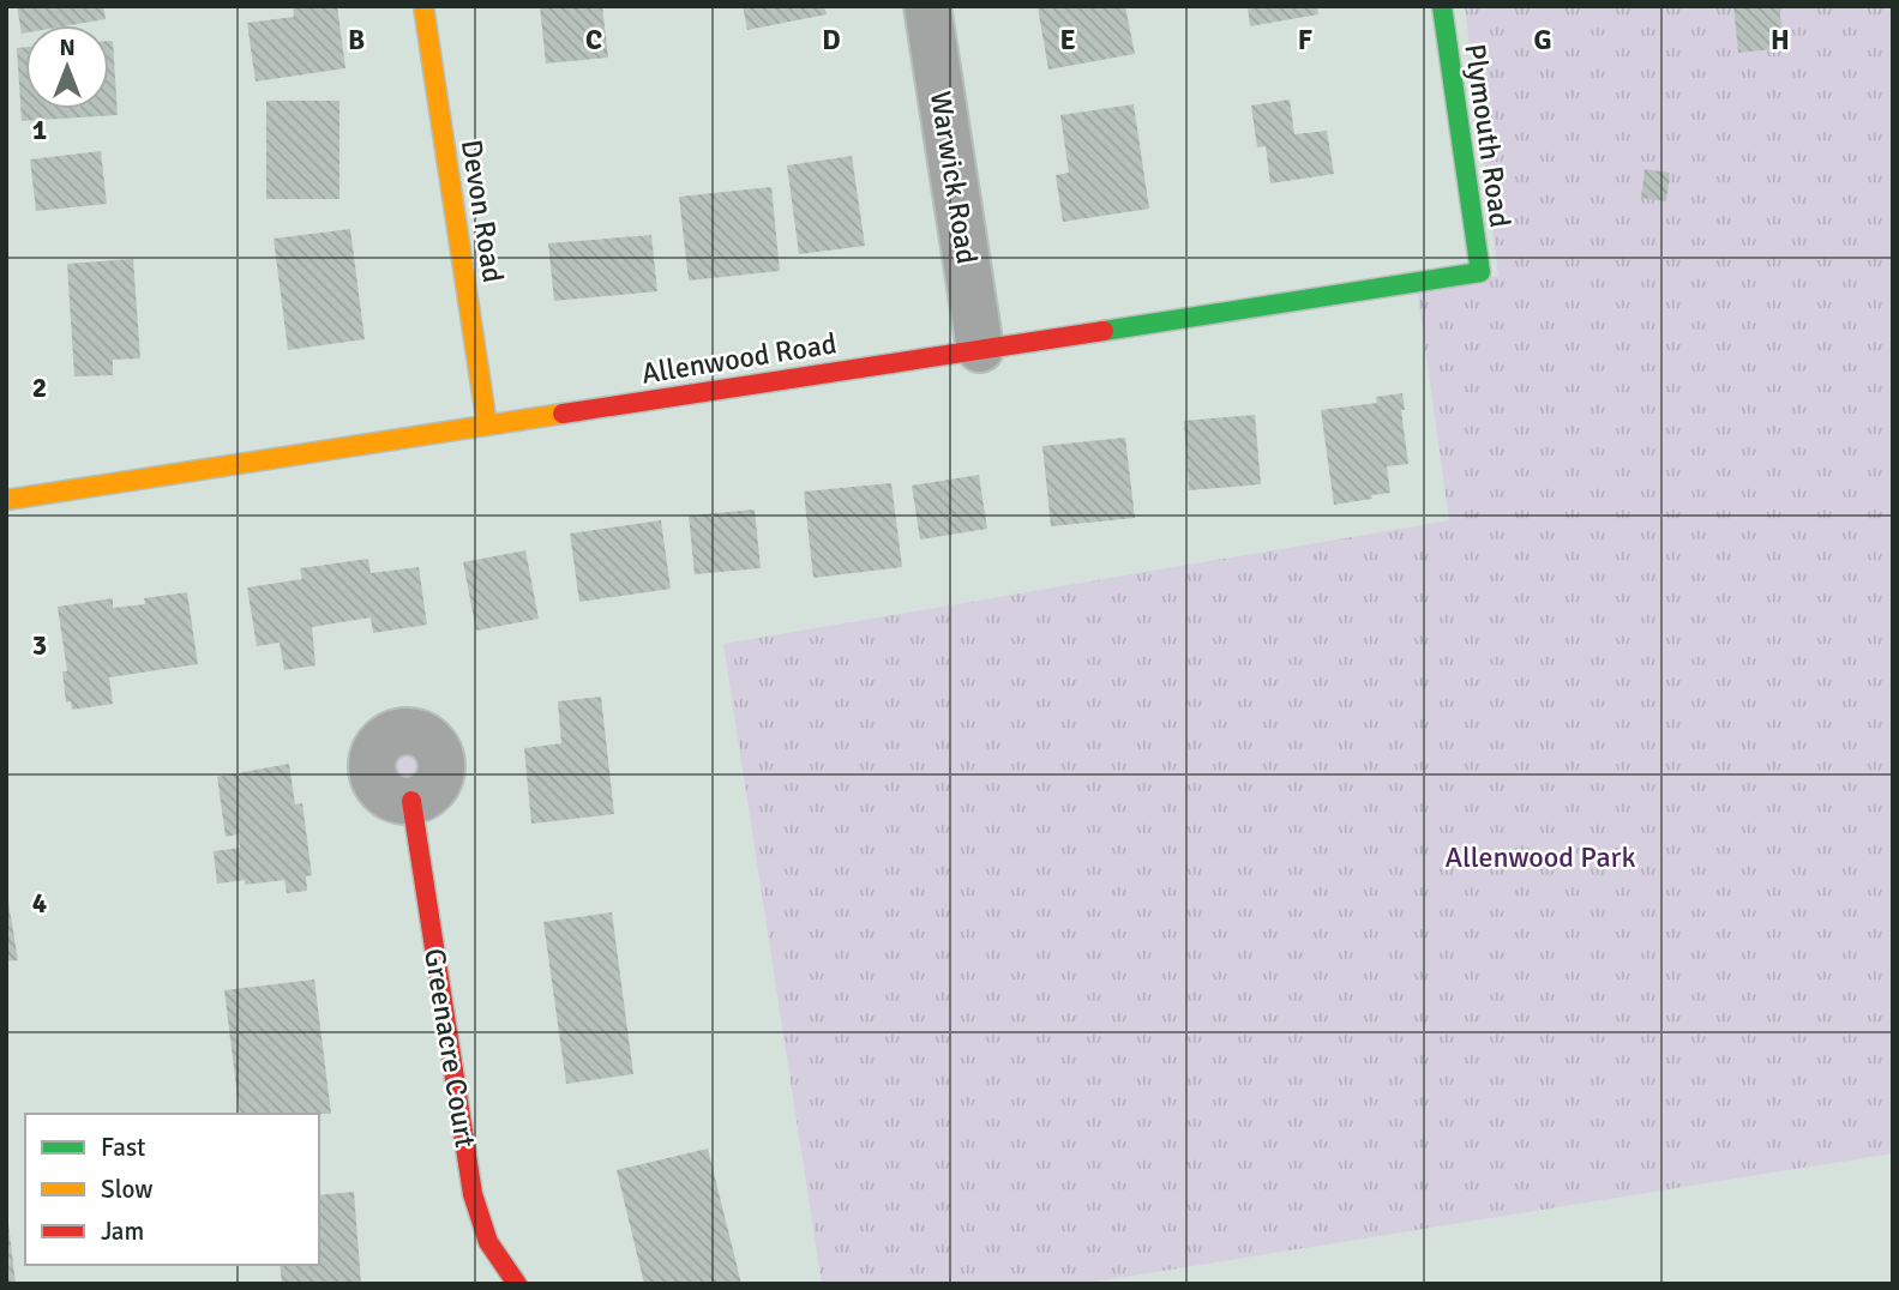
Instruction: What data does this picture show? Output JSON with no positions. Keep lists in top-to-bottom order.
{
  "streets": {
    "street": [
      "Plymouth Road",
      "Warwick Road",
      "Devon Road",
      "Allenwood Road",
      "Greenacre Court"
    ]
  },
  "crossings": [
    ["Plymouth Road", "Allenwood Road"],
    ["Warwick Road", "Allenwood Road"],
    ["Devon Road", "Allenwood Road"]
  ],
  "parks": ["Allenwood Park"],
  "legend": ["Fast", "Slow", "Jam"],
  "north": "top",
  "grid": {
    "columns": [
      "B",
      "C",
      "D",
      "E",
      "F",
      "G",
      "H"
    ],
    "rows": [
      "1",
      "2",
      "3",
      "4"
    ]
  }
}
